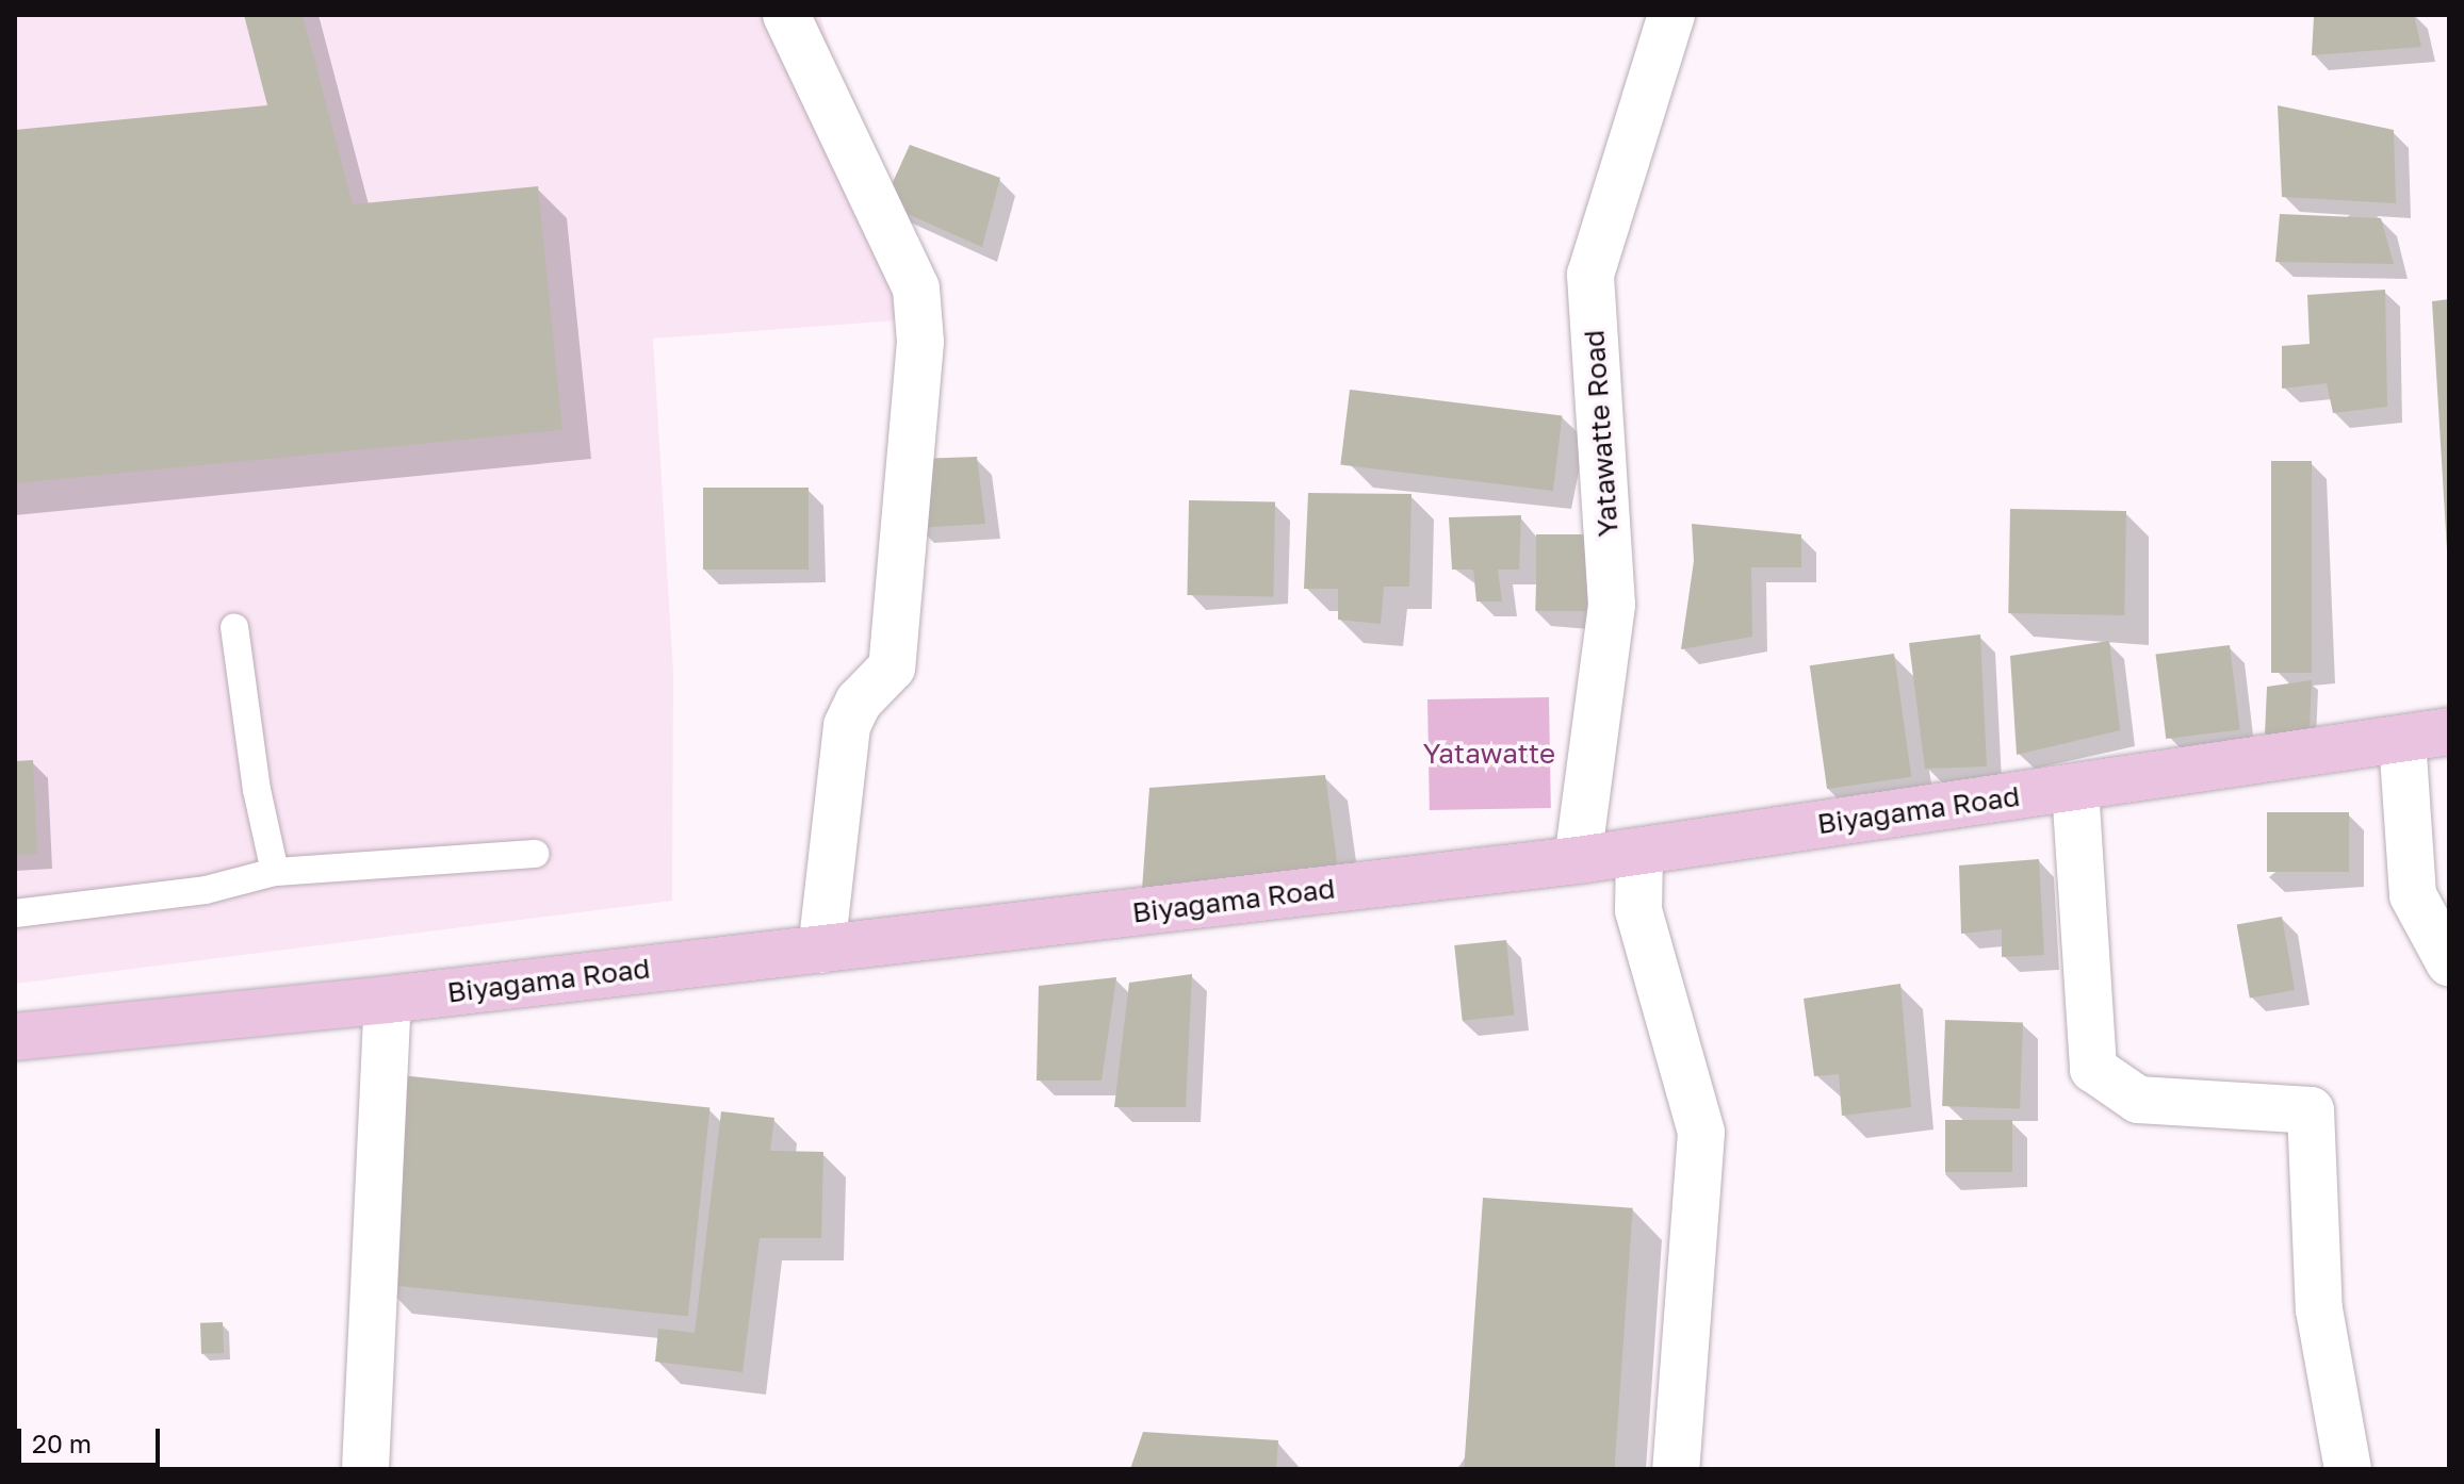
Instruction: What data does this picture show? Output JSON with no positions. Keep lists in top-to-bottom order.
{
  "streets": {
    "main road": ["Biyagama Road"],
    "street": ["Yatawatte Road"]
  },
  "crossings": [
    ["Yatawatte Road", "Biyagama Road"]
  ],
  "parks": ["Yatawatte"],
  "scale_bar": "20 m"
}
